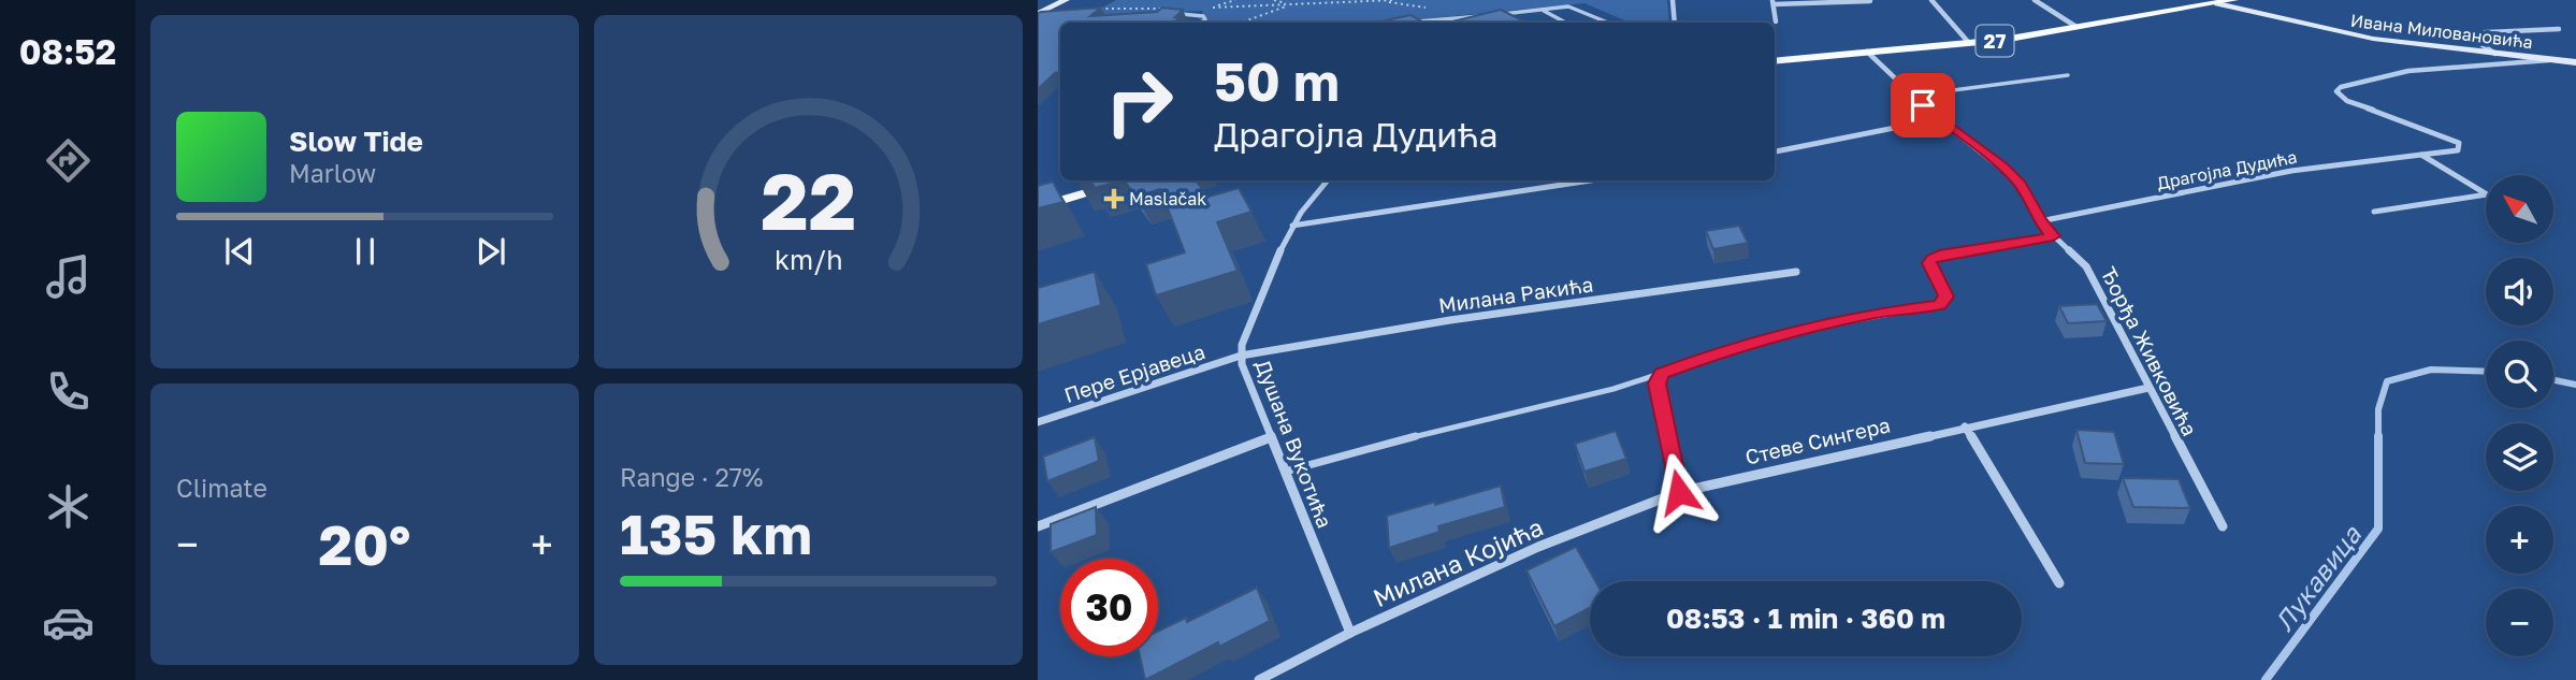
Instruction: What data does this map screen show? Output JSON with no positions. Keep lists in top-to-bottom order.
{
  "streets": {
    "main road": ["27"],
    "street": [
      "Ивана Миловановића",
      "Драгојла Дудића",
      "Милана Ракића",
      "Ђорђа Живковића",
      "Пере Ерјавеца",
      "Стеве Сингера",
      "Душана Вукотића",
      "Милана Којића"
    ]
  },
  "crossings": [
    ["Ивана Миловановића", "27"],
    ["Ивана Миловановића", "Драгојла Дудића"],
    ["27", "Ђорђа Живковића"],
    ["Драгојла Дудића", "Ђорђа Живковића"],
    ["Милана Ракића", "Пере Ерјавеца"],
    ["Милана Ракића", "Душана Вукотића"],
    ["Ђорђа Живковића", "Стеве Сингера"],
    ["Пере Ерјавеца", "Душана Вукотића"],
    ["Стеве Сингера", "Милана Којића"],
    ["Душана Вукотића", "Милана Којића"]
  ],
  "water": ["Лукавица"],
  "places": {
    "health": ["Maslačak"]
  },
  "north": "top left",
  "page": {
    "tabs": "08:52",
    "turn": ["50 m", "Драгојла Дудића"],
    "song": ["Slow Tide", "Marlow"],
    "map_buttons": ["+", "−"],
    "tile": [
      "Climate",
      ["Range · 27%", "135 km"]
    ],
    "heat": ["−", "20°", "+"],
    "limit": "30",
    "trip": "08:53 · 1 min · 360 m",
    "gauge": ["22", "km/h"]
  }
}
